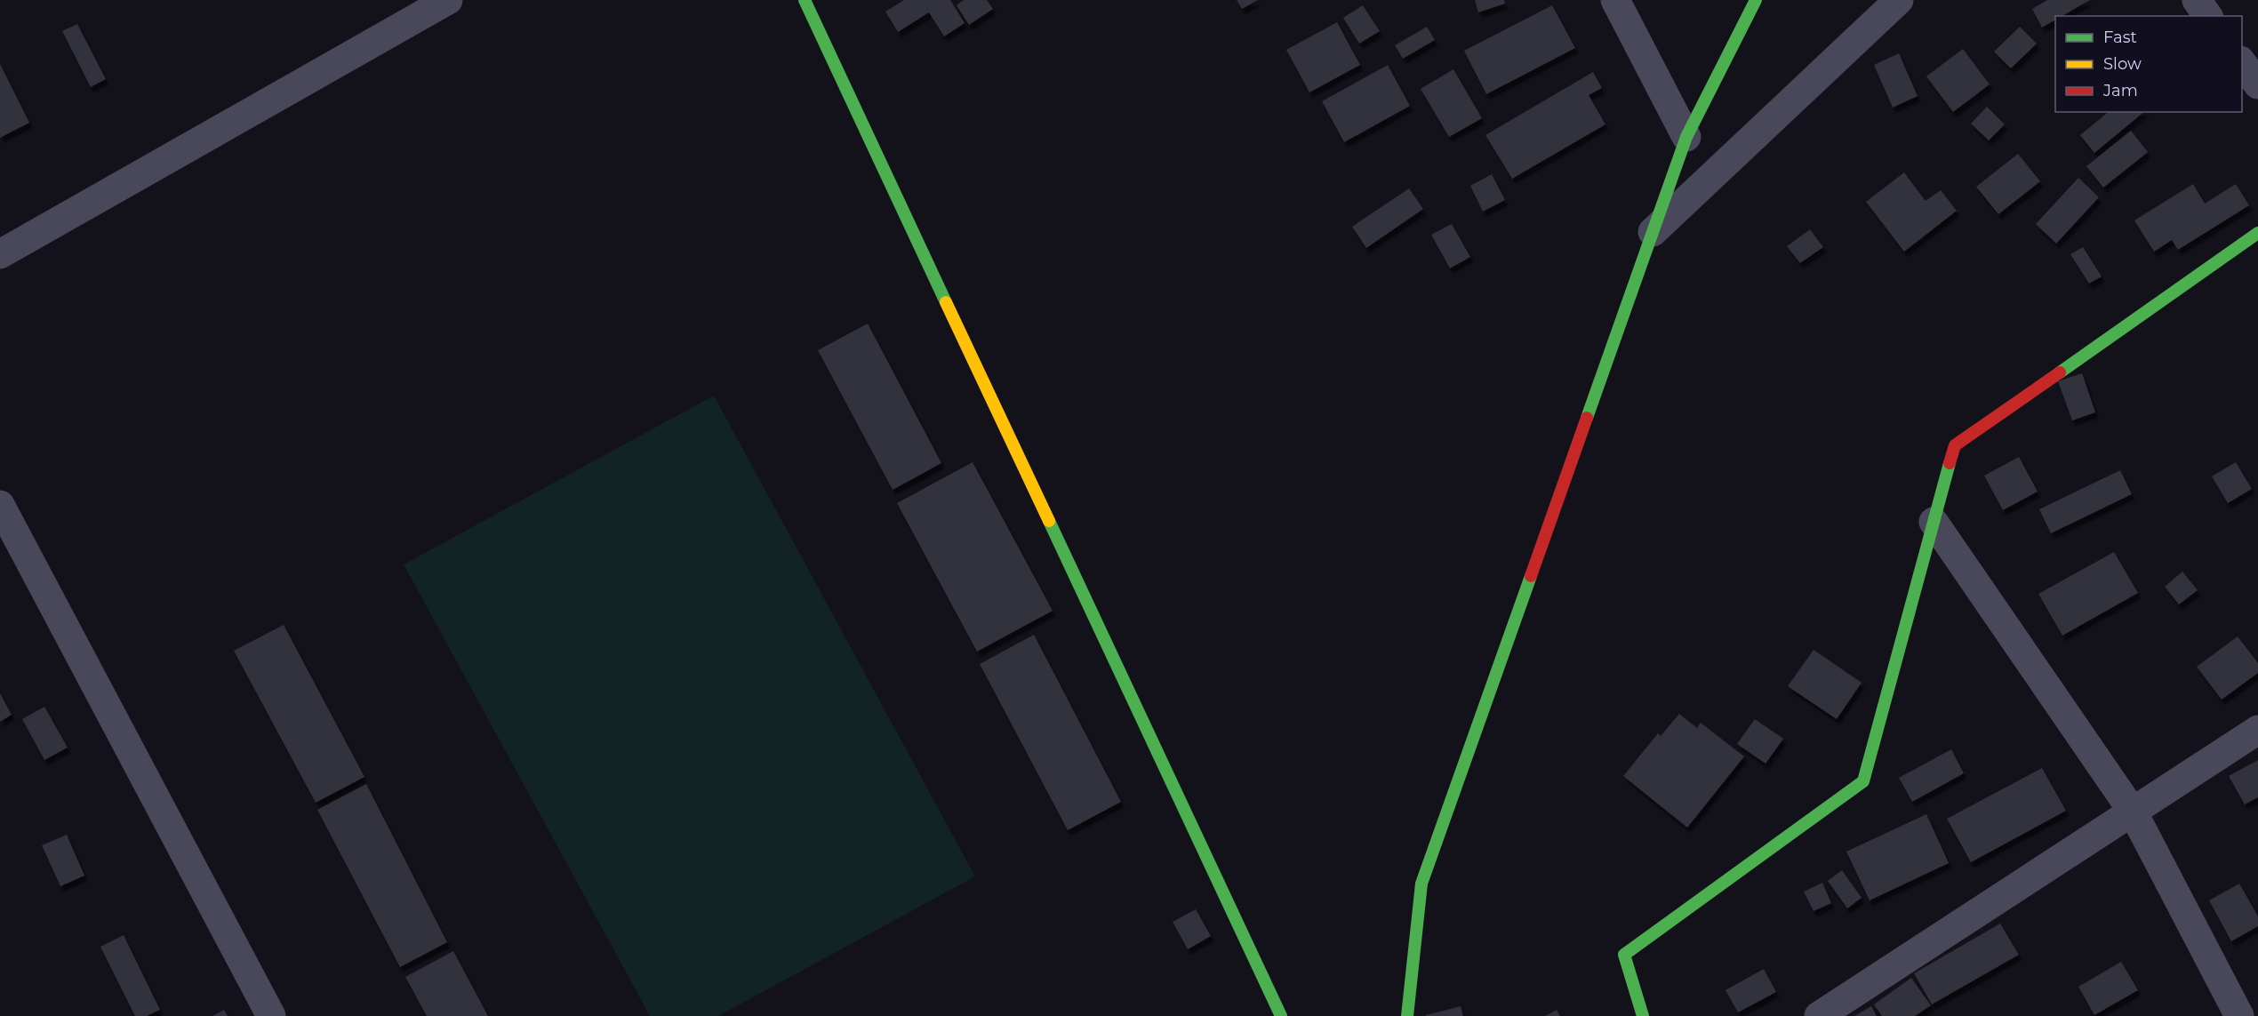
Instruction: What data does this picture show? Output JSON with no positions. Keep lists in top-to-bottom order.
{
  "legend": ["Fast", "Slow", "Jam"]
}
